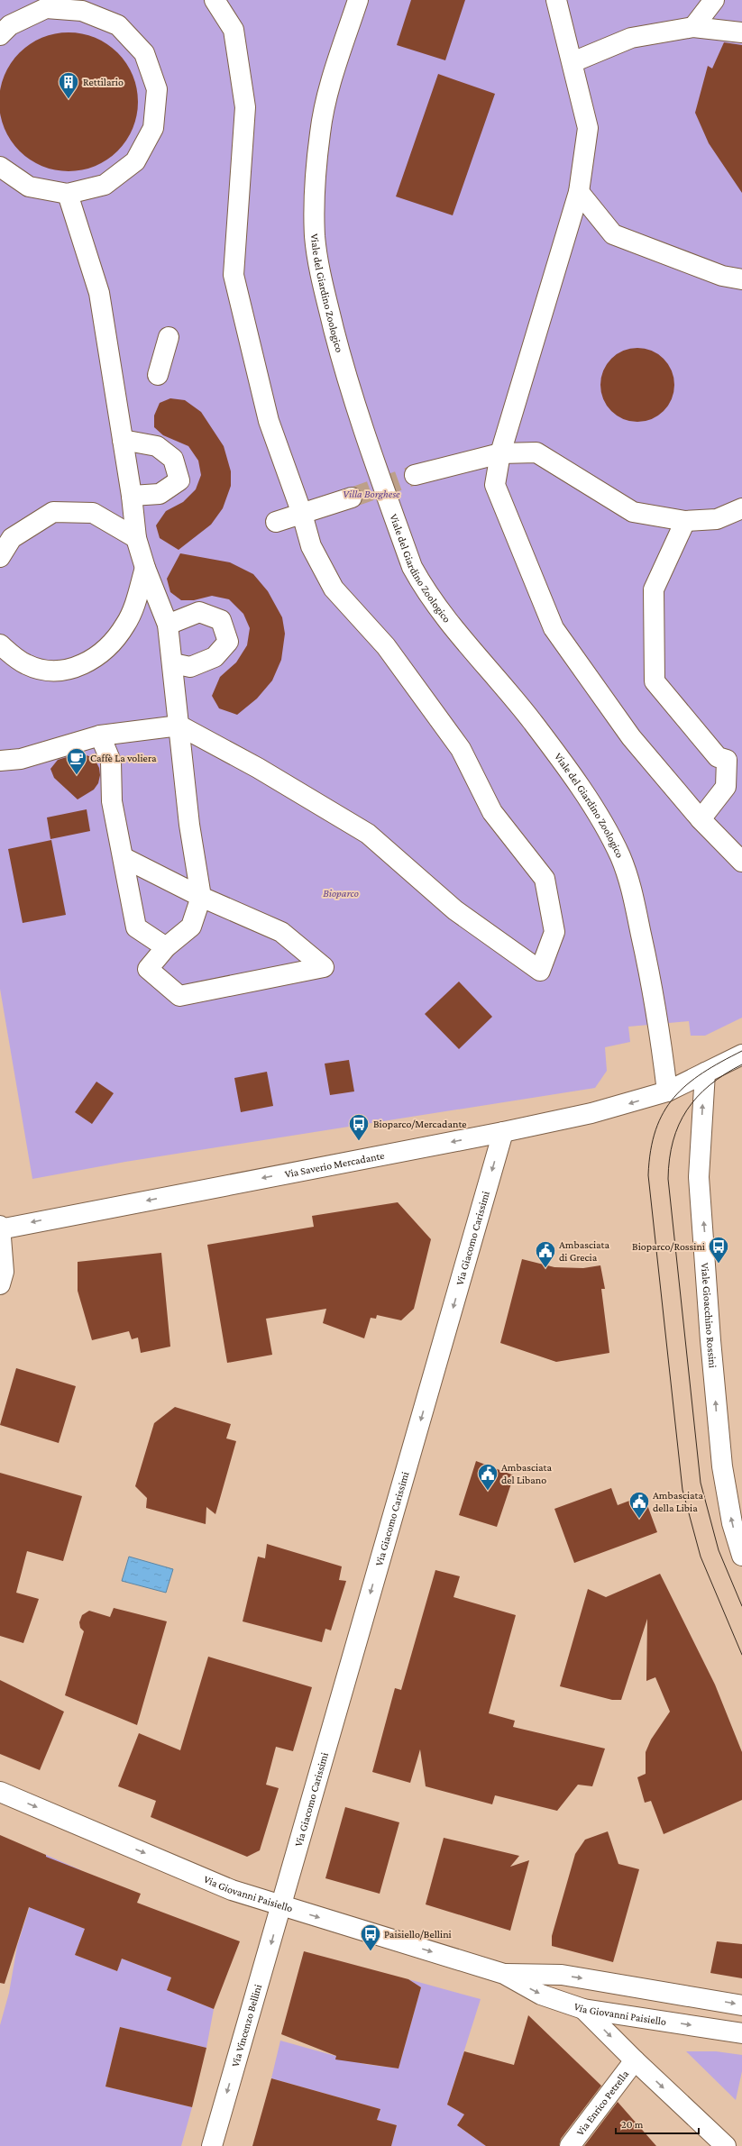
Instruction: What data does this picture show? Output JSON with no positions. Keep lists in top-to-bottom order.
{
  "streets": {
    "street": [
      "Viale del Giardino Zoologico",
      "Via Saverio Mercadante",
      "Via Giacomo Carissimi",
      "Viale Gioacchino Rossini",
      "Via Giovanni Paisiello",
      "Via Vincenzo Bellini",
      "Via Enrico Petrella"
    ]
  },
  "crossings": [
    ["Viale del Giardino Zoologico", "Via Saverio Mercadante"],
    ["Via Saverio Mercadante", "Via Giacomo Carissimi"],
    ["Via Saverio Mercadante", "Viale Gioacchino Rossini"],
    ["Via Giacomo Carissimi", "Via Giovanni Paisiello"],
    ["Via Giacomo Carissimi", "Via Vincenzo Bellini"],
    ["Via Giovanni Paisiello", "Via Vincenzo Bellini"]
  ],
  "one_way": [
    "Via Saverio Mercadante",
    "Via Giacomo Carissimi",
    "Viale Gioacchino Rossini",
    "Via Giovanni Paisiello",
    "Via Vincenzo Bellini"
  ],
  "parks": ["Villa Borghese", "Bioparco"],
  "places": {
    "building": ["Rettilario"],
    "cafe": ["Caffè La voliera"],
    "bus stop": ["Bioparco/Mercadante", "Bioparco/Rossini", "Paisiello/Bellini"],
    "public building": ["Ambasciata di Grecia", "Ambasciata del Libano", "Ambasciata della Libia"]
  },
  "scale_bar": "20 m"
}
